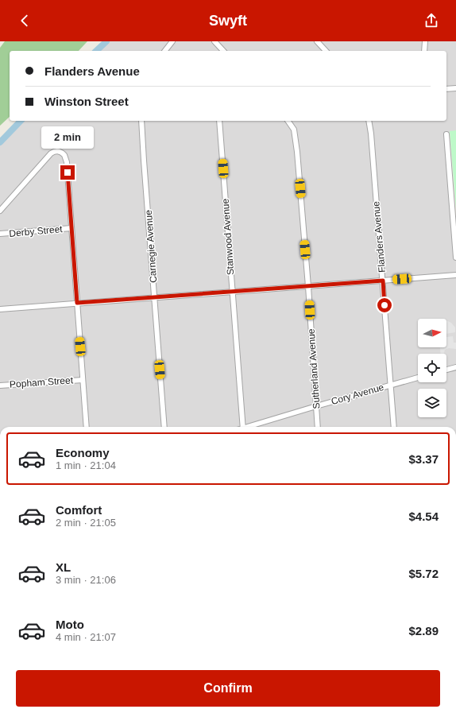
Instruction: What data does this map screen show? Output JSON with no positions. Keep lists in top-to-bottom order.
{
  "streets": {
    "street": [
      "Derby Street",
      "Stanwood Avenue",
      "Flanders Avenue",
      "Carnegie Avenue",
      "Sutherland Avenue",
      "Popham Street",
      "Cory Avenue"
    ]
  },
  "crossings": [
    ["Flanders Avenue", "Cory Avenue"],
    ["Sutherland Avenue", "Cory Avenue"]
  ],
  "north": "right",
  "page": {
    "header": "Swyft",
    "banner": ["Flanders Avenue", "Winston Street"],
    "bubble": "2 min",
    "list": [
      {
        "name": "Economy",
        "note": "1 min · 21:04",
        "value": "$3.37"
      },
      {
        "name": "Comfort",
        "note": "2 min · 21:05",
        "value": "$4.54"
      },
      {
        "name": "XL",
        "note": "3 min · 21:06",
        "value": "$5.72"
      },
      {
        "name": "Moto",
        "note": "4 min · 21:07",
        "value": "$2.89"
      }
    ],
    "buttons": "Confirm"
  }
}
